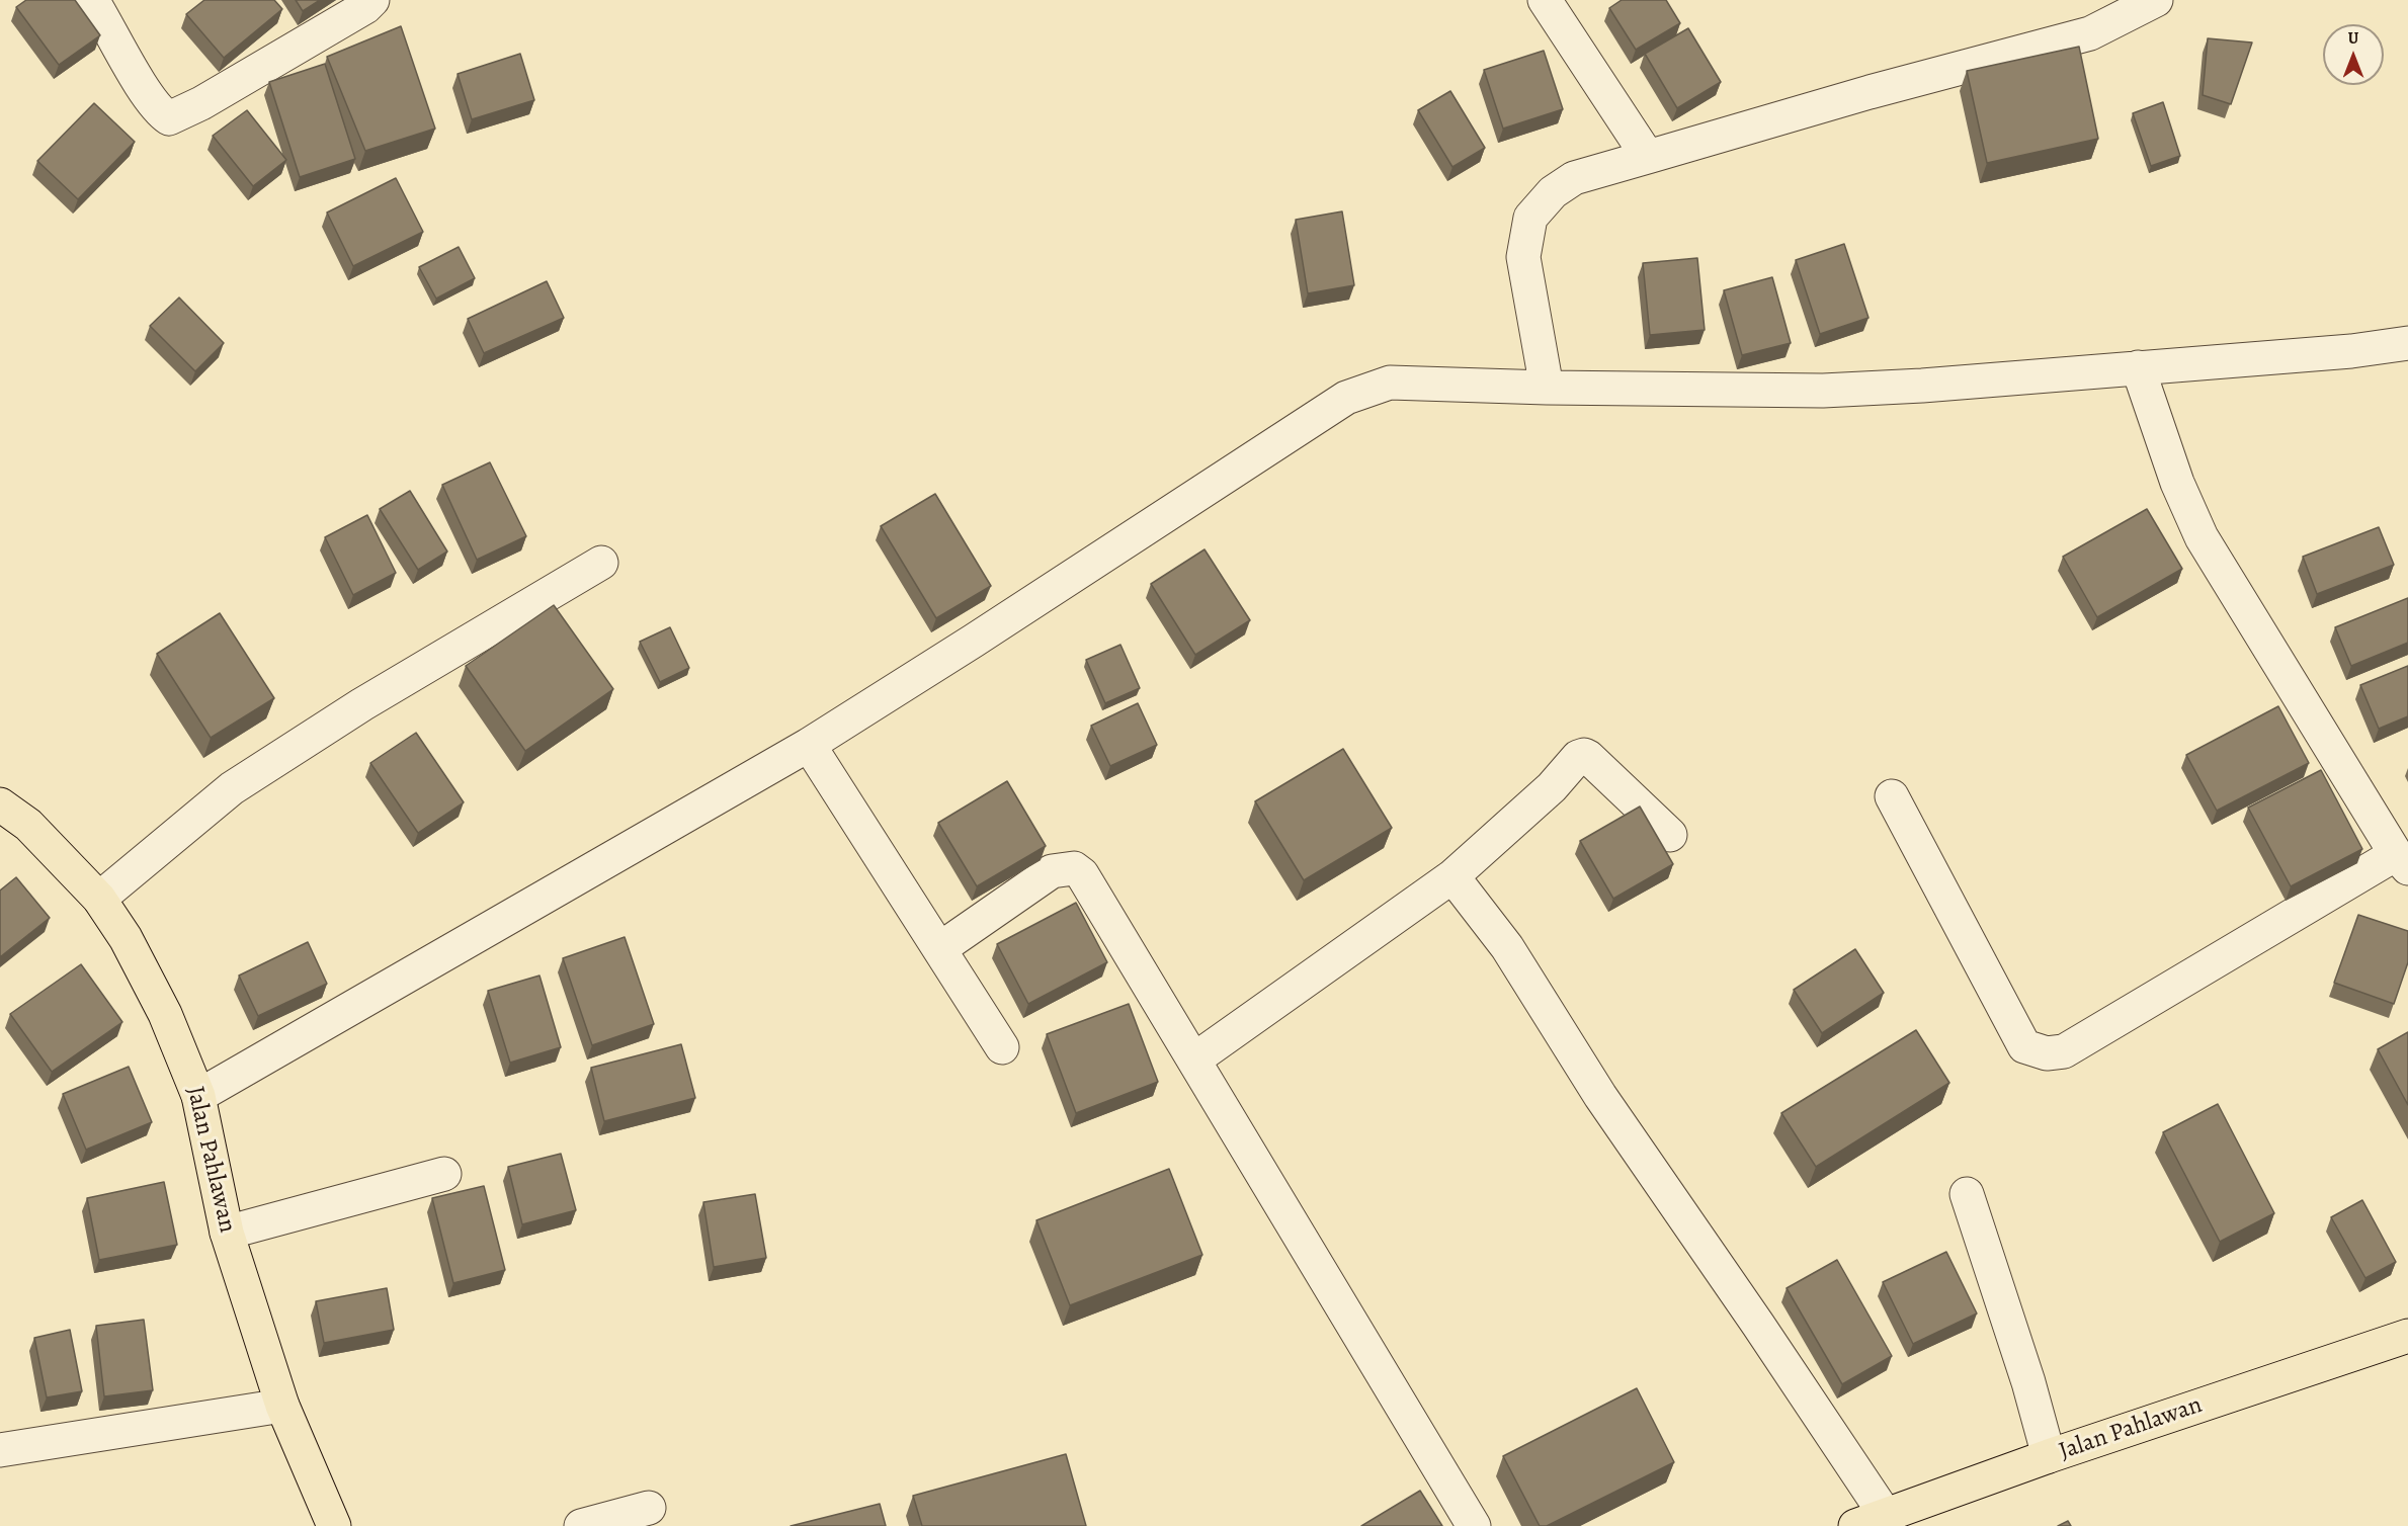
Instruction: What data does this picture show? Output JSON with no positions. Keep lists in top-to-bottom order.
{
  "streets": {
    "highway": ["Jalan Pahlawan"]
  },
  "north": "top"
}
